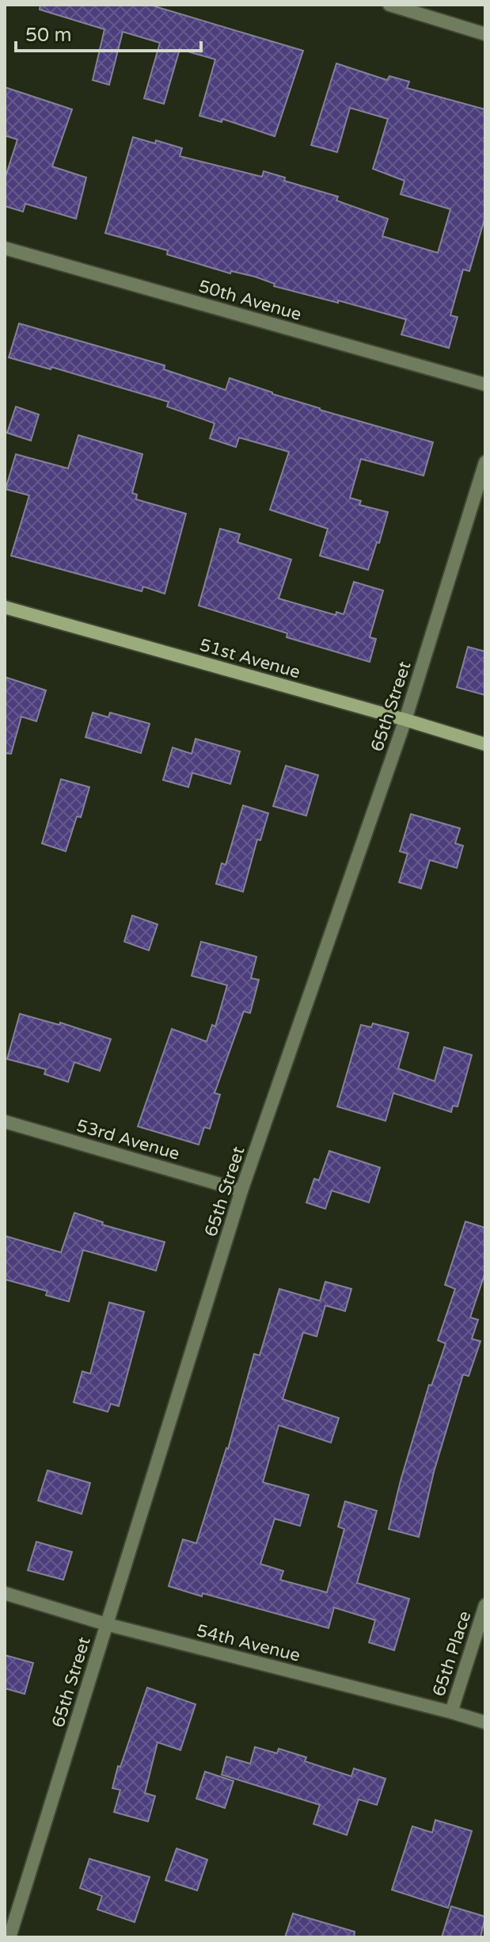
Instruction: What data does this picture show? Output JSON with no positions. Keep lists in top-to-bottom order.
{
  "streets": {
    "street": [
      "50th Avenue",
      "51st Avenue",
      "65th Street",
      "53rd Avenue",
      "54th Avenue",
      "65th Place"
    ]
  },
  "crossings": [
    ["51st Avenue", "65th Street"],
    ["65th Street", "53rd Avenue"],
    ["65th Street", "54th Avenue"],
    ["54th Avenue", "65th Place"]
  ],
  "scale_bar": "50 m"
}
